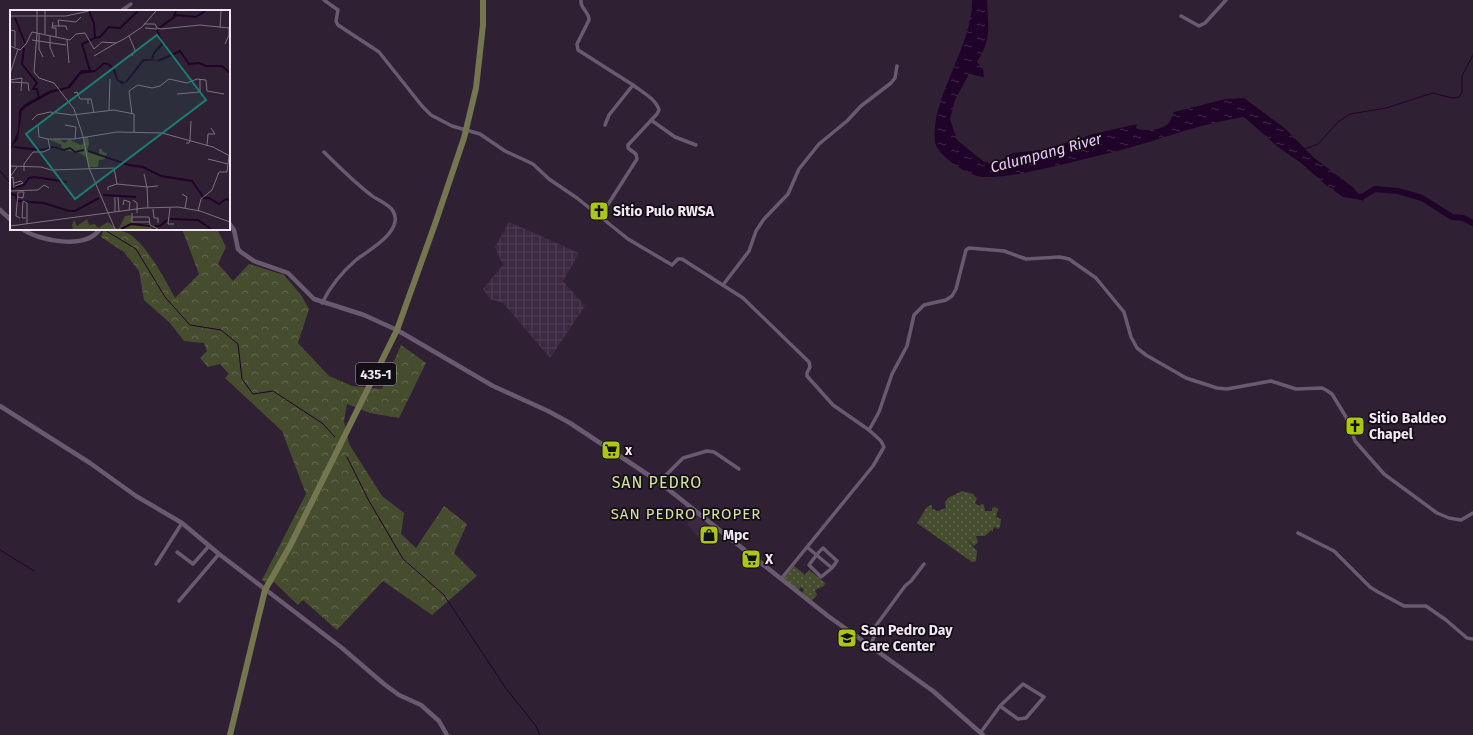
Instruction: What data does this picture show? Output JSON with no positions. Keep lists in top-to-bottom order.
{
  "streets": {
    "main road": ["435-1"]
  },
  "districts": ["SAN PEDRO", "SAN PEDRO PROPER"],
  "water": ["Calumpang River"],
  "places": {
    "church": ["Sitio Pulo RWSA", "Sitio Baldeo Chapel"],
    "supermarket": ["x", "X"],
    "shop": ["Mpc"],
    "school or university": ["San Pedro Day Care Center"]
  }
}
